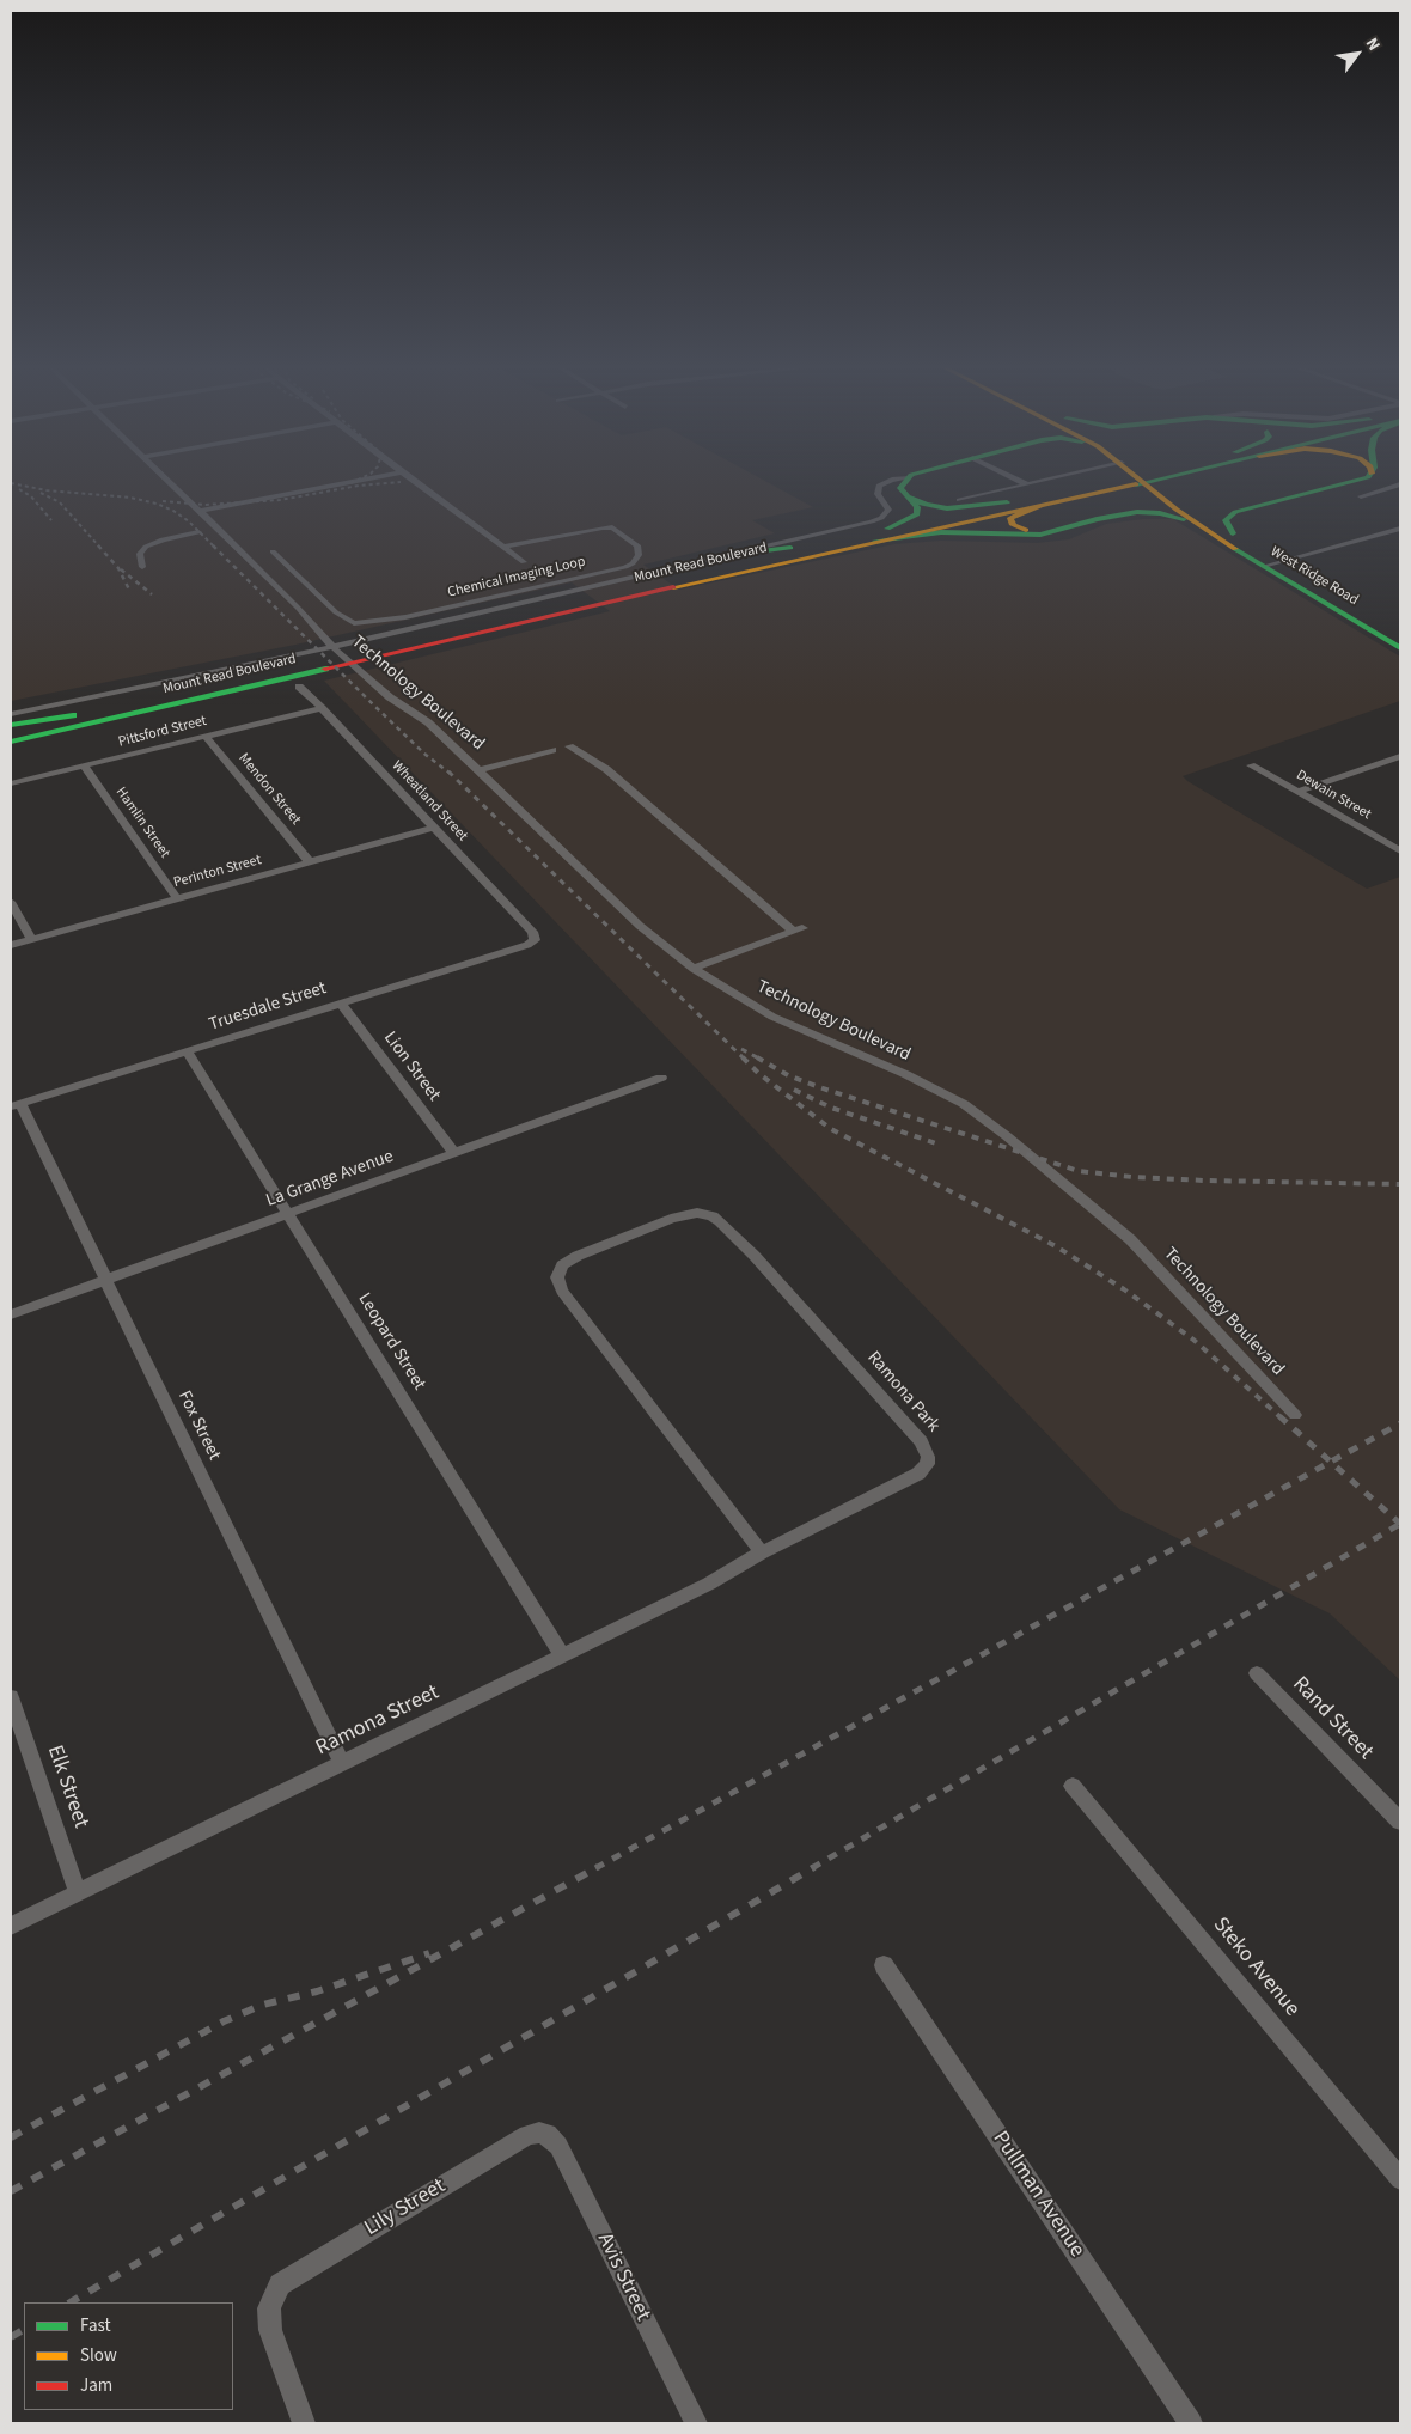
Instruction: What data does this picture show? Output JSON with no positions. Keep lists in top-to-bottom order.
{
  "streets": {
    "main road": ["Mount Read Boulevard", "West Ridge Road"],
    "street": [
      "Chemical Imaging Loop",
      "Technology Boulevard",
      "Pittsford Street",
      "Mendon Street",
      "Dewain Street",
      "Wheatland Street",
      "Hamlin Street",
      "Perinton Street",
      "Truesdale Street",
      "Lion Street",
      "La Grange Avenue",
      "Leopard Street",
      "Ramona Park",
      "Fox Street",
      "Rand Street",
      "Ramona Street",
      "Elk Street",
      "Steko Avenue",
      "Pullman Avenue",
      "Lily Street",
      "Avis Street"
    ]
  },
  "crossings": [
    ["Pittsford Street", "Mendon Street"],
    ["Pittsford Street", "Wheatland Street"],
    ["Pittsford Street", "Hamlin Street"],
    ["Mendon Street", "Perinton Street"],
    ["Wheatland Street", "Perinton Street"],
    ["Wheatland Street", "Truesdale Street"],
    ["Hamlin Street", "Perinton Street"],
    ["Truesdale Street", "Lion Street"],
    ["Truesdale Street", "Leopard Street"],
    ["Truesdale Street", "Fox Street"],
    ["Lion Street", "La Grange Avenue"],
    ["La Grange Avenue", "Leopard Street"],
    ["La Grange Avenue", "Fox Street"],
    ["Leopard Street", "Ramona Street"],
    ["Ramona Park", "Ramona Street"],
    ["Fox Street", "Ramona Street"],
    ["Ramona Street", "Elk Street"],
    ["Lily Street", "Avis Street"]
  ],
  "legend": ["Fast", "Slow", "Jam"],
  "north": "top right"
}
